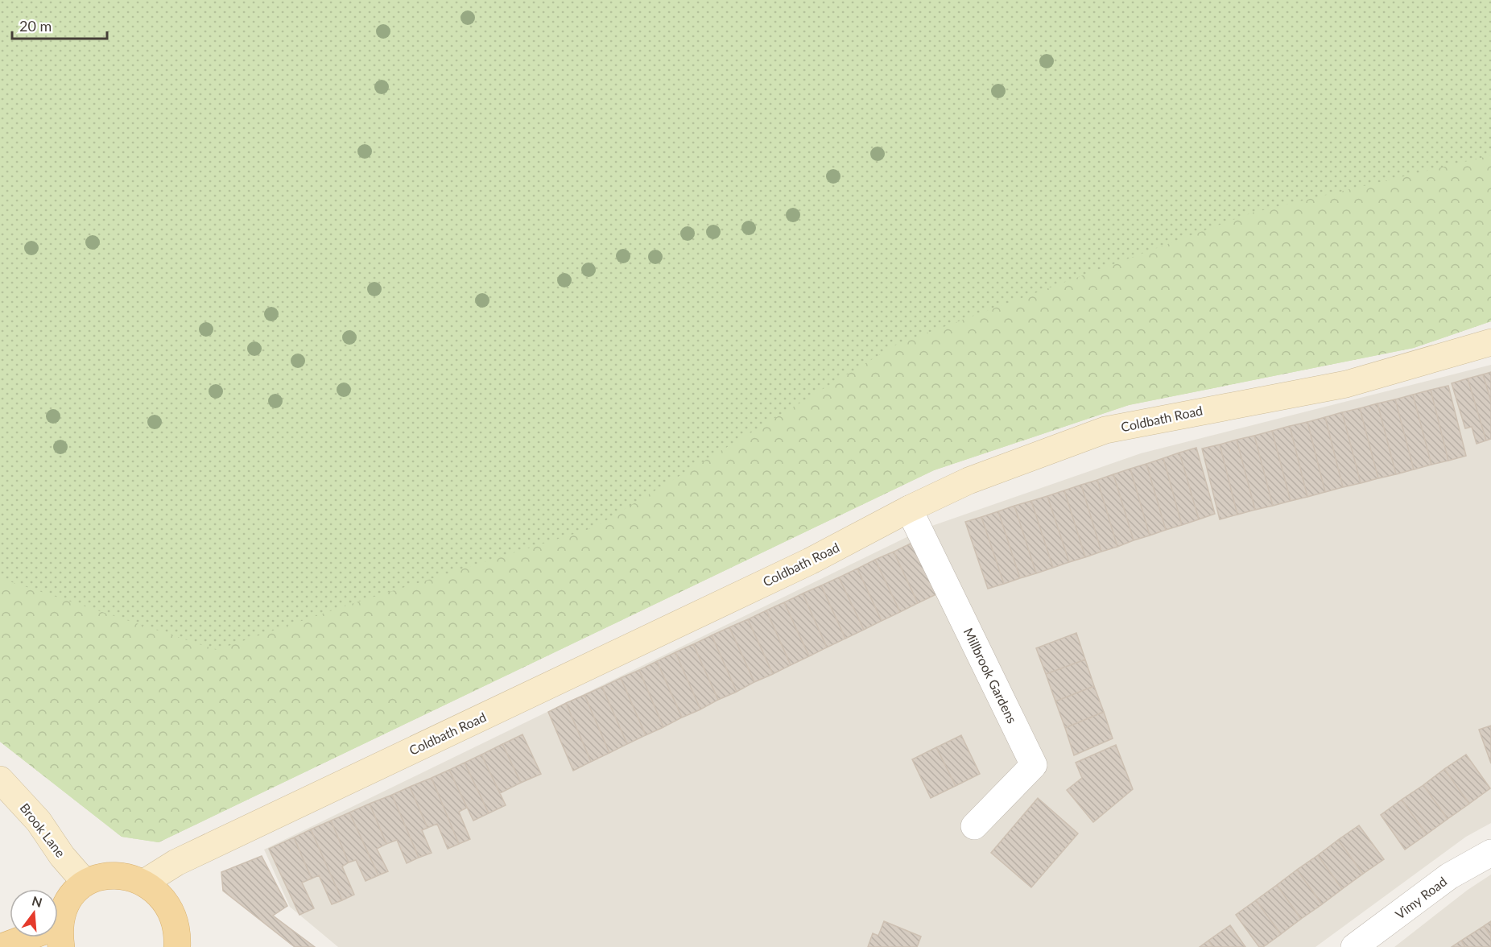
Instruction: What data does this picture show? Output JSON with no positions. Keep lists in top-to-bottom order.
{
  "streets": {
    "main road": ["Coldbath Road", "Brook Lane"],
    "street": ["Millbrook Gardens", "Vimy Road"]
  },
  "crossings": [
    ["Coldbath Road", "Millbrook Gardens"]
  ],
  "scale_bar": "20 m",
  "north": "top"
}
